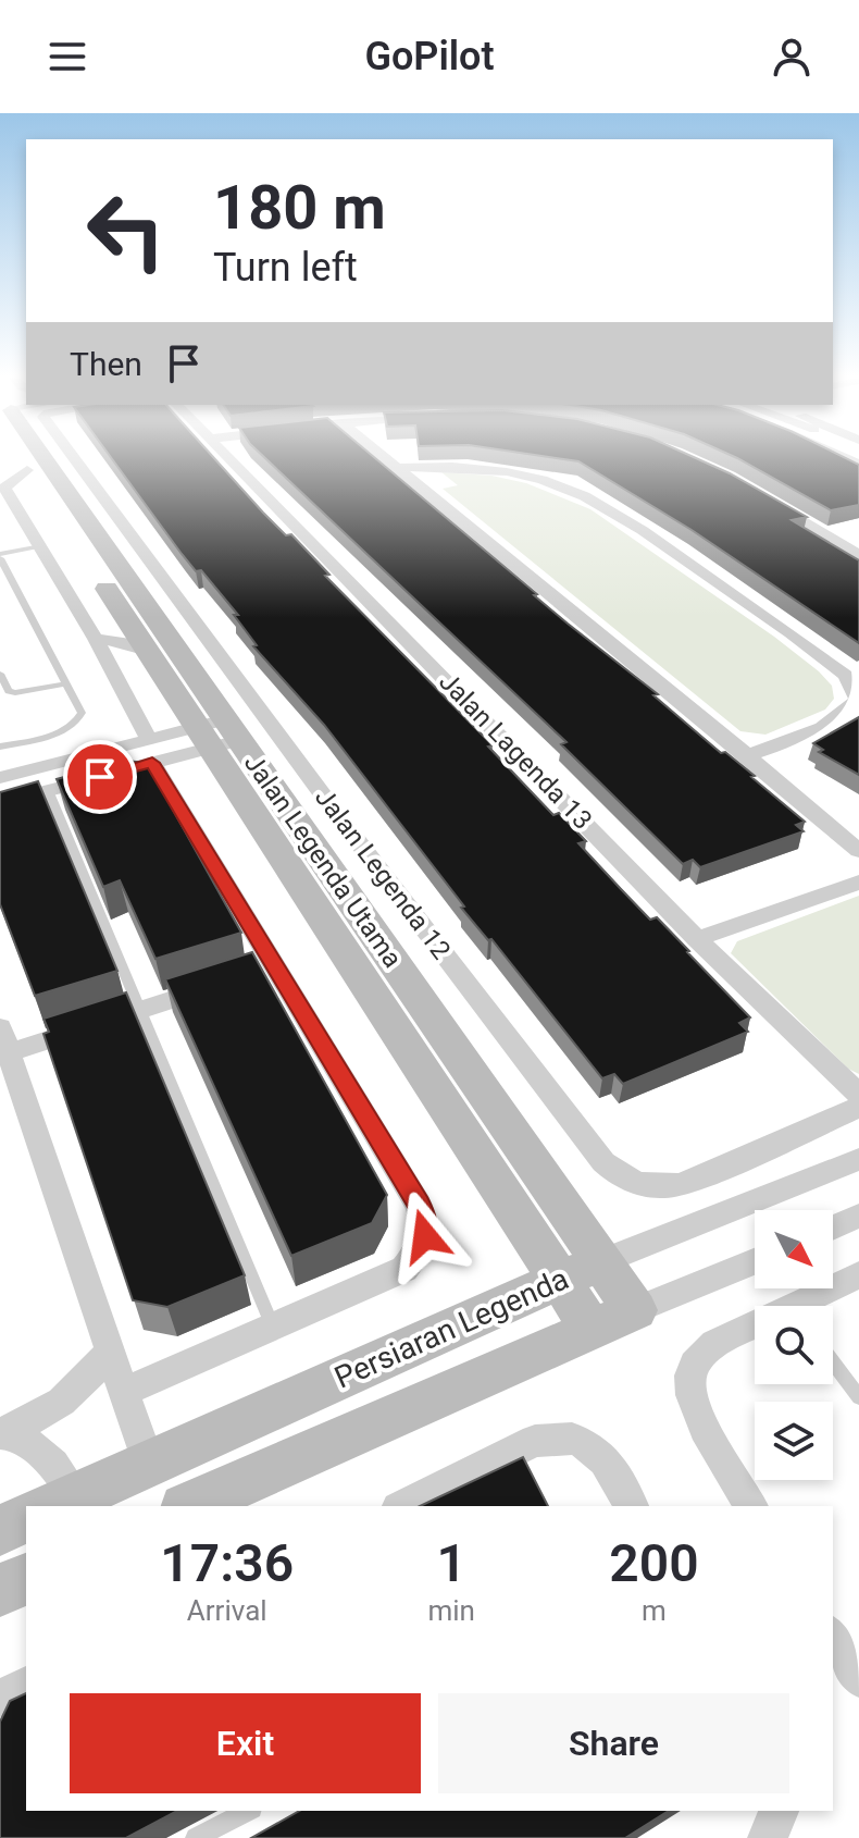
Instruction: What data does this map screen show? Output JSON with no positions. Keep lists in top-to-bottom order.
{
  "streets": {
    "street": [
      "Jalan Lagenda 13",
      "Jalan Legenda Utama",
      "Jalan Legenda 12",
      "Persiaran Legenda"
    ]
  },
  "crossings": [
    ["Jalan Legenda Utama", "Persiaran Legenda"]
  ],
  "north": "bottom right",
  "page": {
    "header": "GoPilot",
    "turn": ["180 m", "Turn left"],
    "then": "Then",
    "eta": [
      "17:36",
      "Arrival",
      "1",
      "min",
      "200",
      "m"
    ],
    "buttons": ["Exit", "Share"]
  }
}
